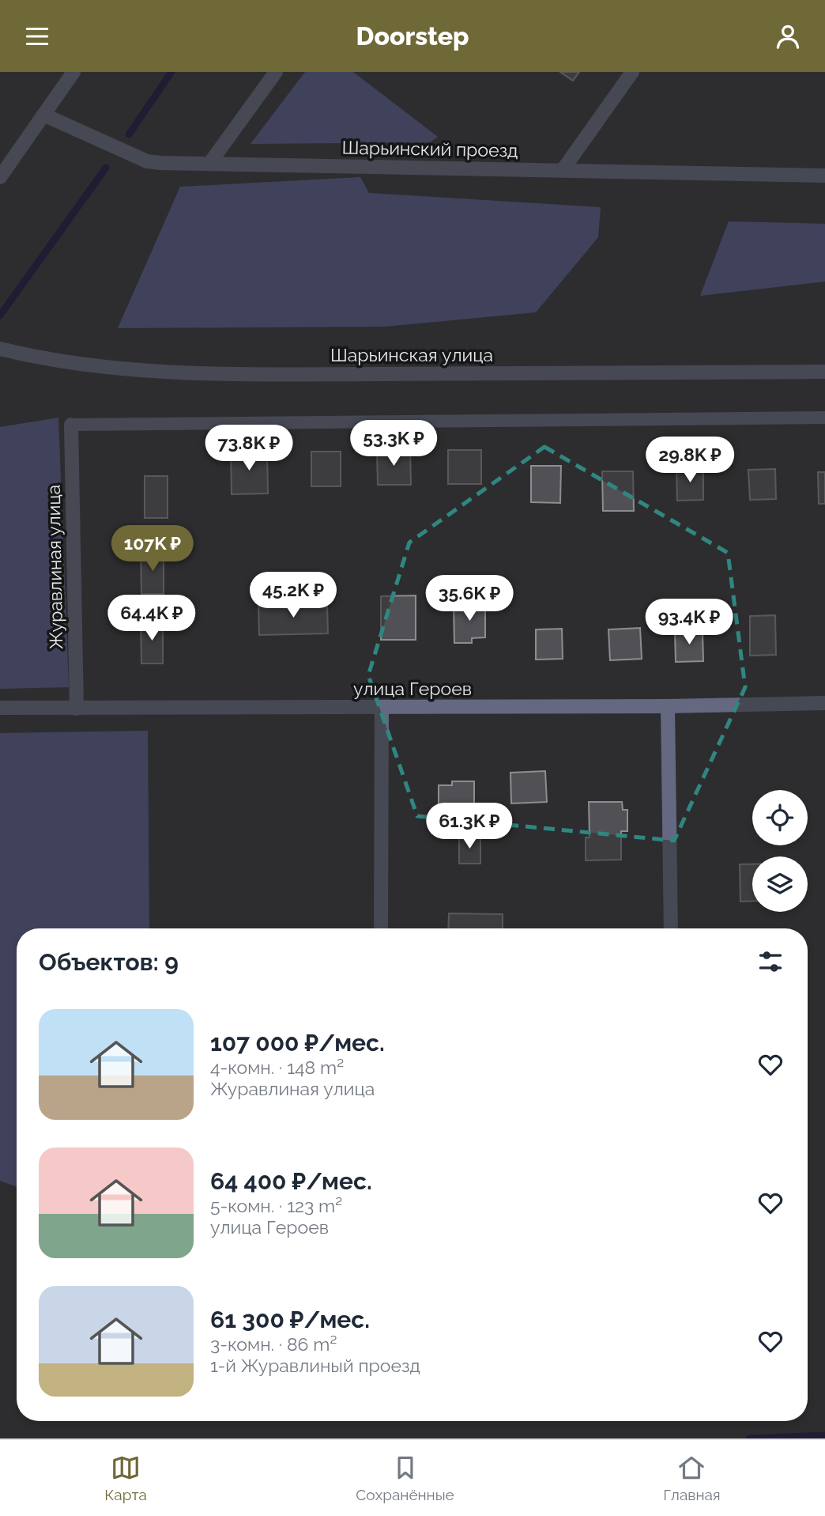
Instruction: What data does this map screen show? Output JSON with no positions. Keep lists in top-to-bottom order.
{
  "streets": {
    "street": [
      "Шарьинский проезд",
      "Шарьинская улица",
      "Журавлиная улица",
      "улица Героев"
    ]
  },
  "crossings": [
    ["Журавлиная улица", "улица Героев"]
  ],
  "page": {
    "header": "Doorstep",
    "price": [
      "53.3K ₽",
      "73.8K ₽",
      "29.8K ₽",
      "107K ₽",
      "45.2K ₽",
      "35.6K ₽",
      "64.4K ₽",
      "93.4K ₽",
      "61.3K ₽"
    ],
    "heading": "Объектов: 9",
    "list": [
      {
        "name": "107 000 ₽/мес.",
        "note": "4-комн. · 148 m² · Журавлиная улица"
      },
      {
        "name": "64 400 ₽/мес.",
        "note": "5-комн. · 123 m² · улица Героев"
      },
      {
        "name": "61 300 ₽/мес.",
        "note": "3-комн. · 86 m² · 1-й Журавлиный проезд"
      }
    ],
    "tabs": ["Карта", "Сохранённые", "Главная"]
  }
}
